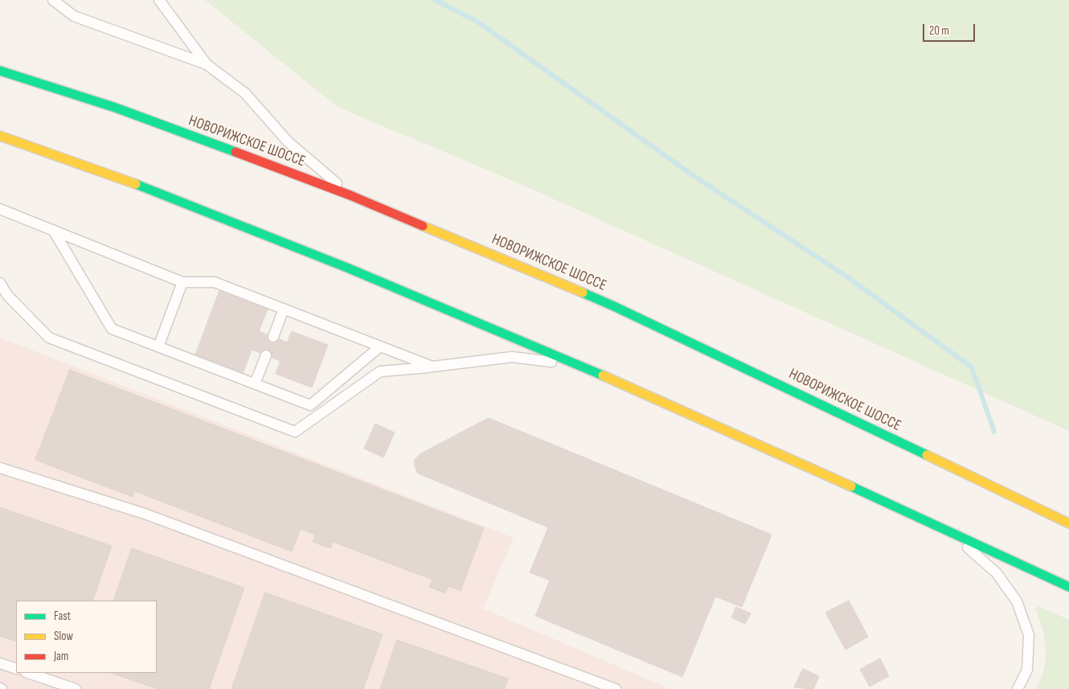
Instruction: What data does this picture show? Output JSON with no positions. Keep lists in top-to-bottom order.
{
  "streets": {
    "highway": ["НОВОРИЖСКОЕ ШОССЕ"]
  },
  "legend": ["Fast", "Slow", "Jam"],
  "scale_bar": "20 m"
}
